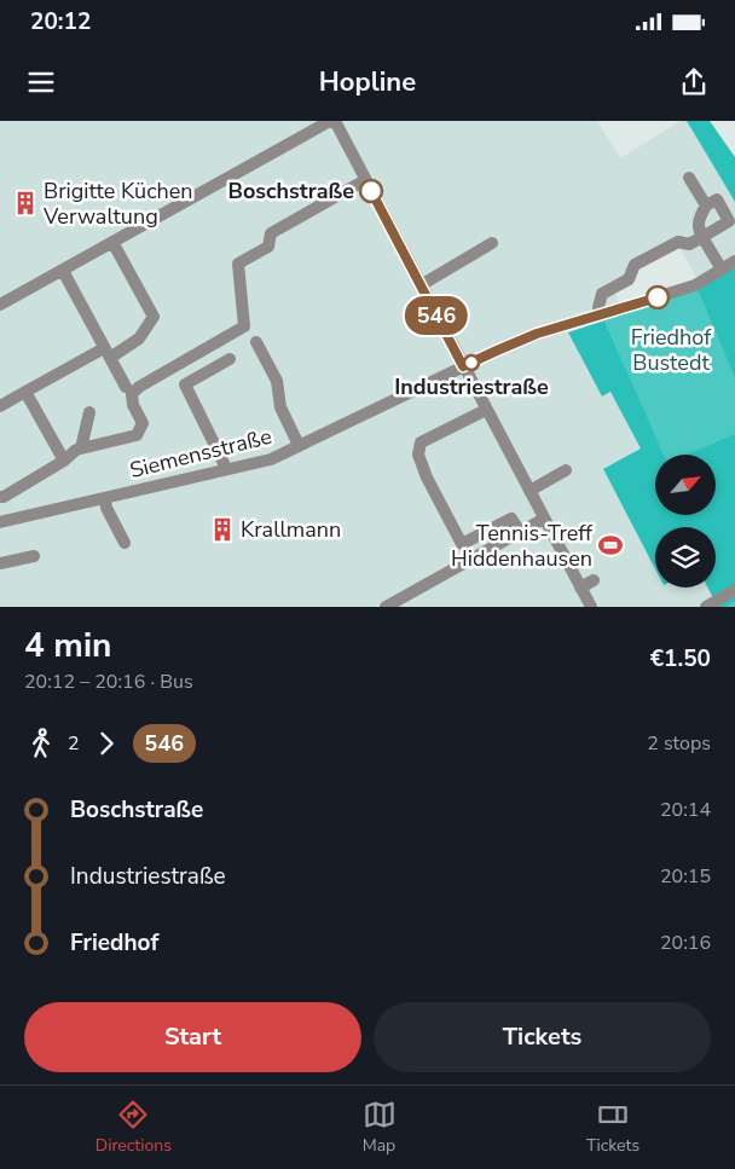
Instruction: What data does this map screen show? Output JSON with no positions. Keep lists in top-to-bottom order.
{
  "streets": {
    "street": ["Siemensstraße"]
  },
  "parks": ["Friedhof Bustedt"],
  "places": {
    "other": ["Boschstraße", "Industriestraße"],
    "building": ["Brigitte Küchen Verwaltung", "Krallmann"],
    "sports": ["Tennis-Treff Hiddenhausen"]
  },
  "lines": ["bus line 546"],
  "north": "top right",
  "page": {
    "status": "20:12",
    "header": "Hopline",
    "on_map": "546",
    "heading": ["4 min", "20:12 – 20:16 · Bus", "€1.50"],
    "legs": ["2", "546", "2 stops"],
    "list": [
      {
        "name": "Boschstraße",
        "value": "20:14"
      },
      {
        "name": "Industriestraße",
        "value": "20:15"
      },
      {
        "name": "Friedhof",
        "value": "20:16"
      }
    ],
    "buttons": ["Start", "Tickets"],
    "tabs": ["Directions", "Map", "Tickets"]
  }
}
